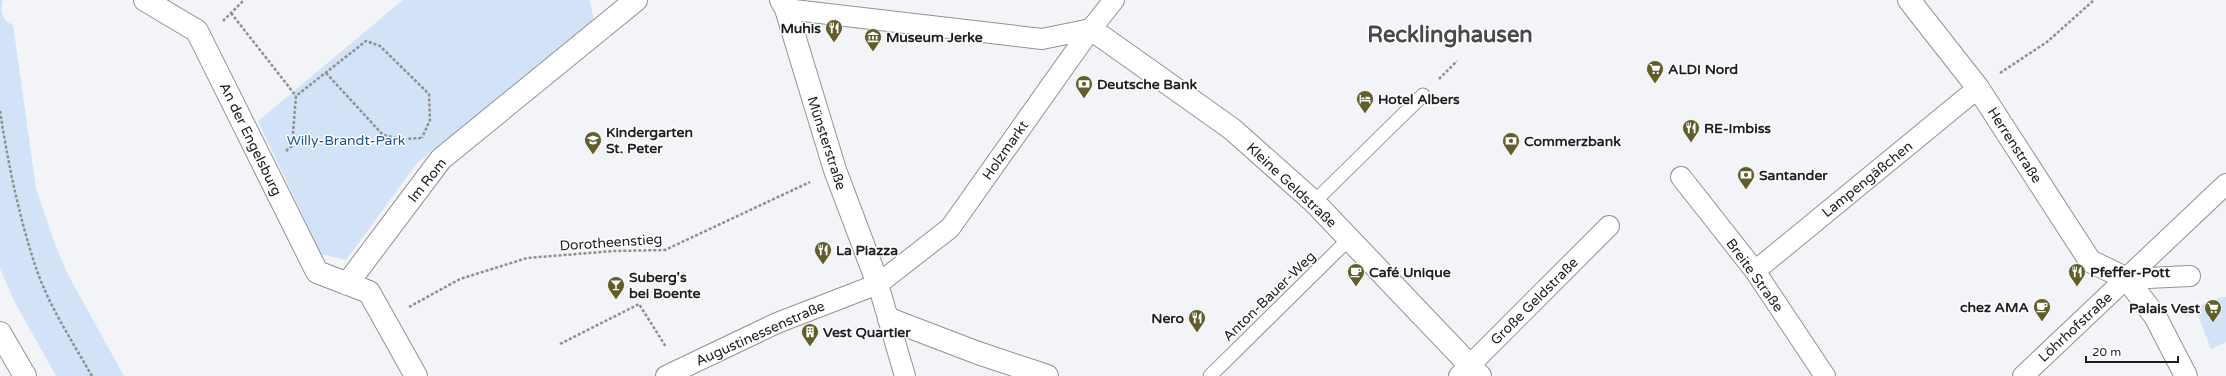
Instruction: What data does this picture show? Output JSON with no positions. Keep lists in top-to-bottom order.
{
  "streets": {
    "street": [
      "An der Engelsburg",
      "Münsterstraße",
      "Herrenstraße",
      "Holzmarkt",
      "Lampengäßchen",
      "Im Rom",
      "Kleine Geldstraße",
      "Breite Straße",
      "Große Geldstraße",
      "Löhrhofstraße",
      "Augustinessenstraße"
    ],
    "lane": ["Anton-Bauer-Weg"],
    "path": ["Dorotheenstieg"]
  },
  "crossings": [
    ["An der Engelsburg", "Im Rom"],
    ["Münsterstraße", "Holzmarkt"],
    ["Münsterstraße", "Dorotheenstieg"],
    ["Münsterstraße", "Augustinessenstraße"],
    ["Herrenstraße", "Lampengäßchen"],
    ["Herrenstraße", "Löhrhofstraße"],
    ["Holzmarkt", "Kleine Geldstraße"],
    ["Holzmarkt", "Augustinessenstraße"],
    ["Lampengäßchen", "Breite Straße"],
    ["Kleine Geldstraße", "Anton-Bauer-Weg"],
    ["Kleine Geldstraße", "Große Geldstraße"]
  ],
  "districts": ["Recklinghausen"],
  "parks": ["Willy-Brandt-Park"],
  "places": {
    "restaurant": [
      "Muhis",
      "RE-Imbiss",
      "La Piazza",
      "Pfeffer-Pott",
      "Nero"
    ],
    "museum": ["Museum Jerke"],
    "supermarket": ["ALDI Nord", "Palais Vest"],
    "bank": ["Deutsche Bank", "Commerzbank", "Santander"],
    "hotel": ["Hotel Albers"],
    "school or university": ["Kindergarten St. Peter"],
    "cafe": ["Café Unique", "chez AMA"],
    "bar": ["Suberg's bei Boente"],
    "building": ["Vest Quartier"]
  },
  "scale_bar": "20 m"
}
